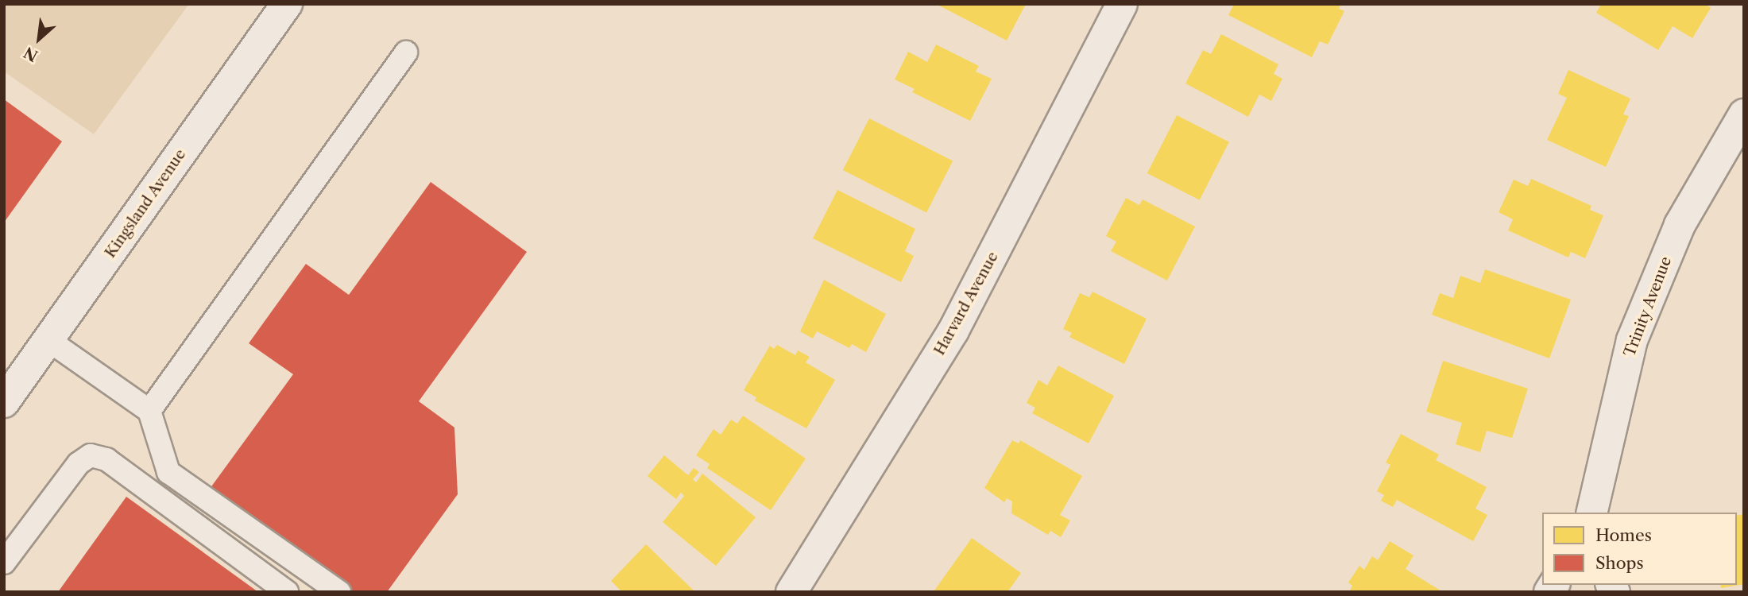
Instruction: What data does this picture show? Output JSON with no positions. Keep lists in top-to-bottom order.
{
  "streets": {
    "street": ["Kingsland Avenue", "Harvard Avenue", "Trinity Avenue"]
  },
  "legend": ["Homes", "Shops"],
  "north": "bottom left"
}
